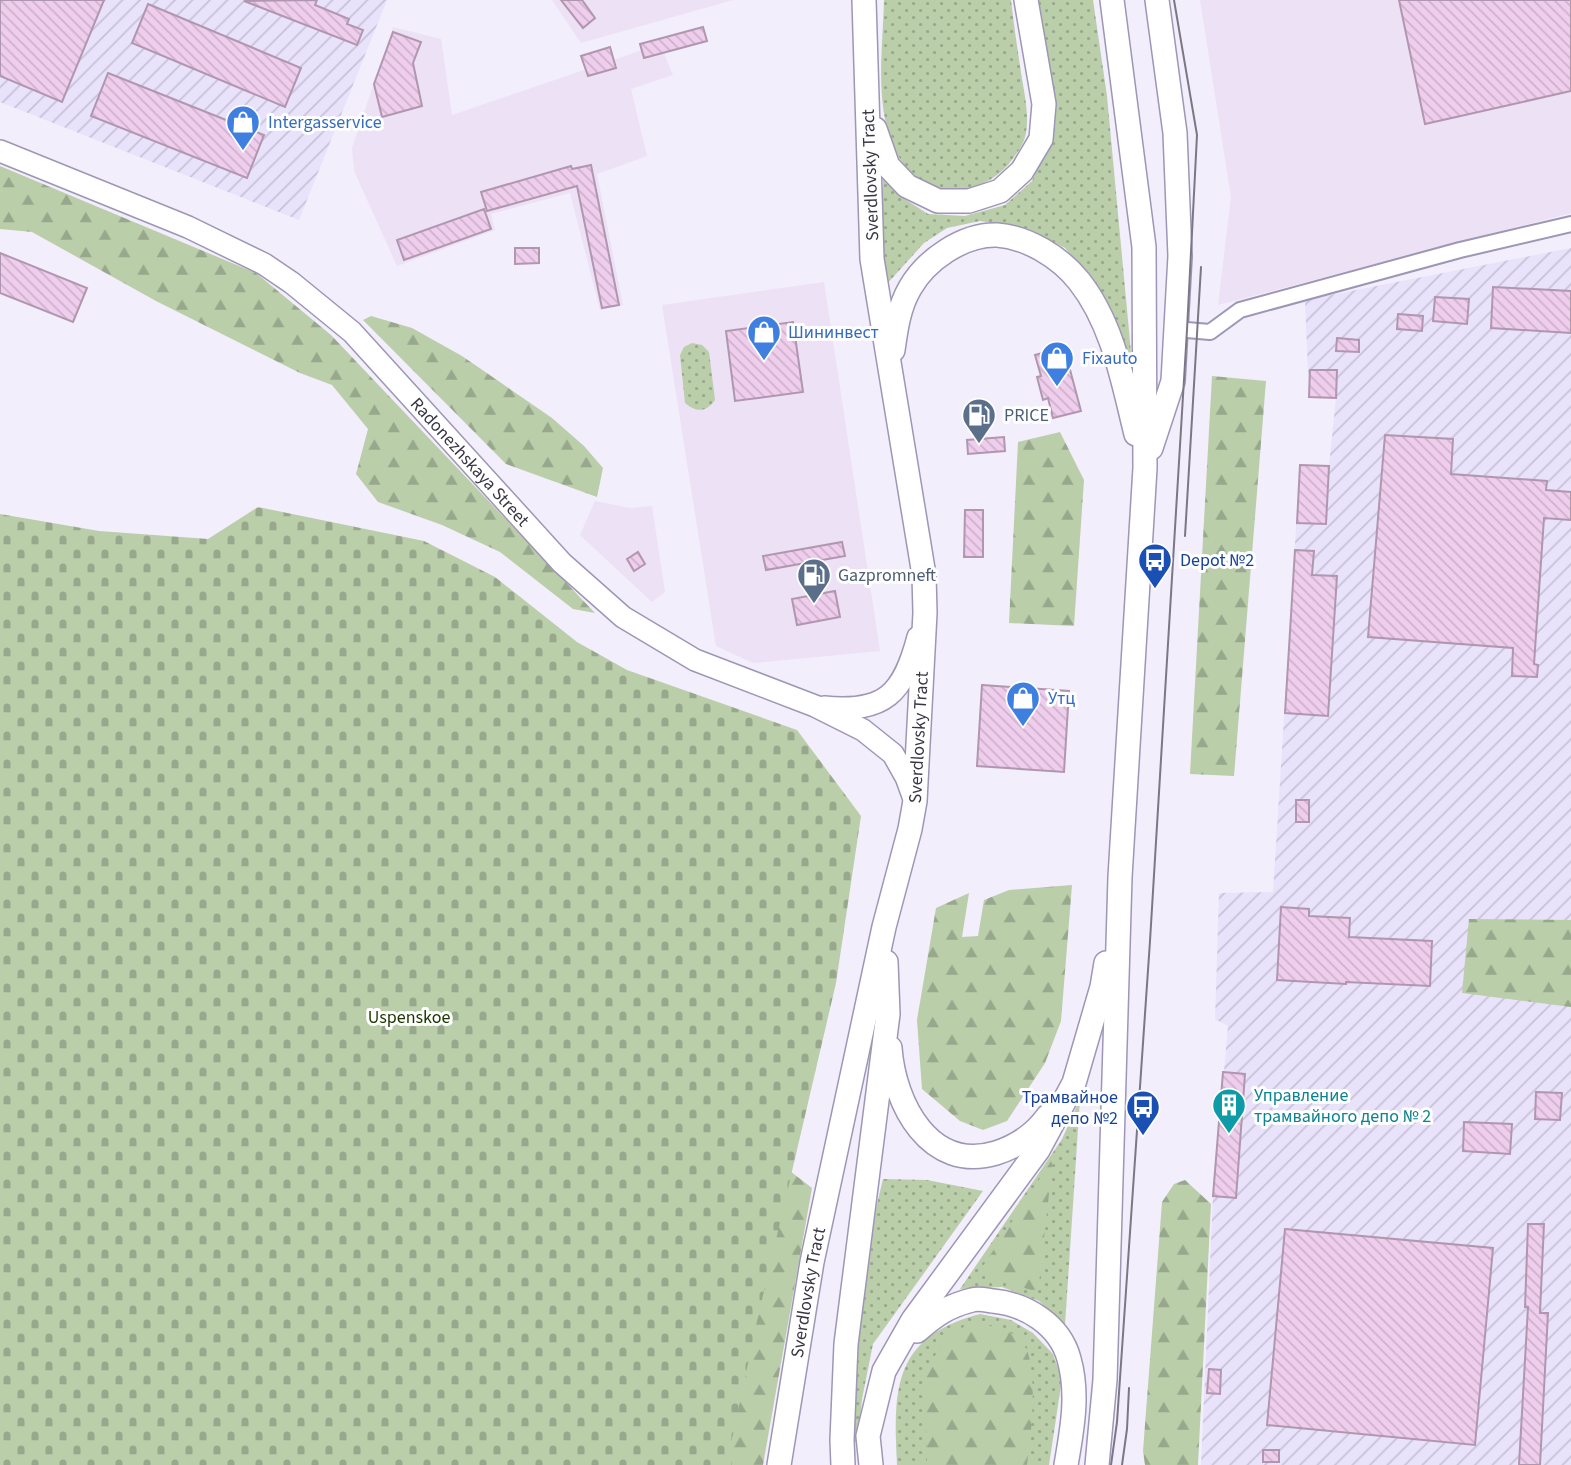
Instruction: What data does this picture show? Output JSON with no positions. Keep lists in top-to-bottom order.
{
  "streets": {
    "main road": ["Sverdlovsky Tract"],
    "street": ["Radonezhskaya Street"]
  },
  "crossings": [
    ["Sverdlovsky Tract", "Radonezhskaya Street"]
  ],
  "parks": ["Uspenskoe"],
  "places": {
    "shop": [
      "Intergasservice",
      "Шининвест",
      "Fixauto",
      "Утц"
    ],
    "fuel station": ["PRICE", "Gazpromneft"],
    "bus stop": ["Depot №2", "Трамвайное депо №2"],
    "building": ["Управление трамвайного депо № 2"]
  }
}
